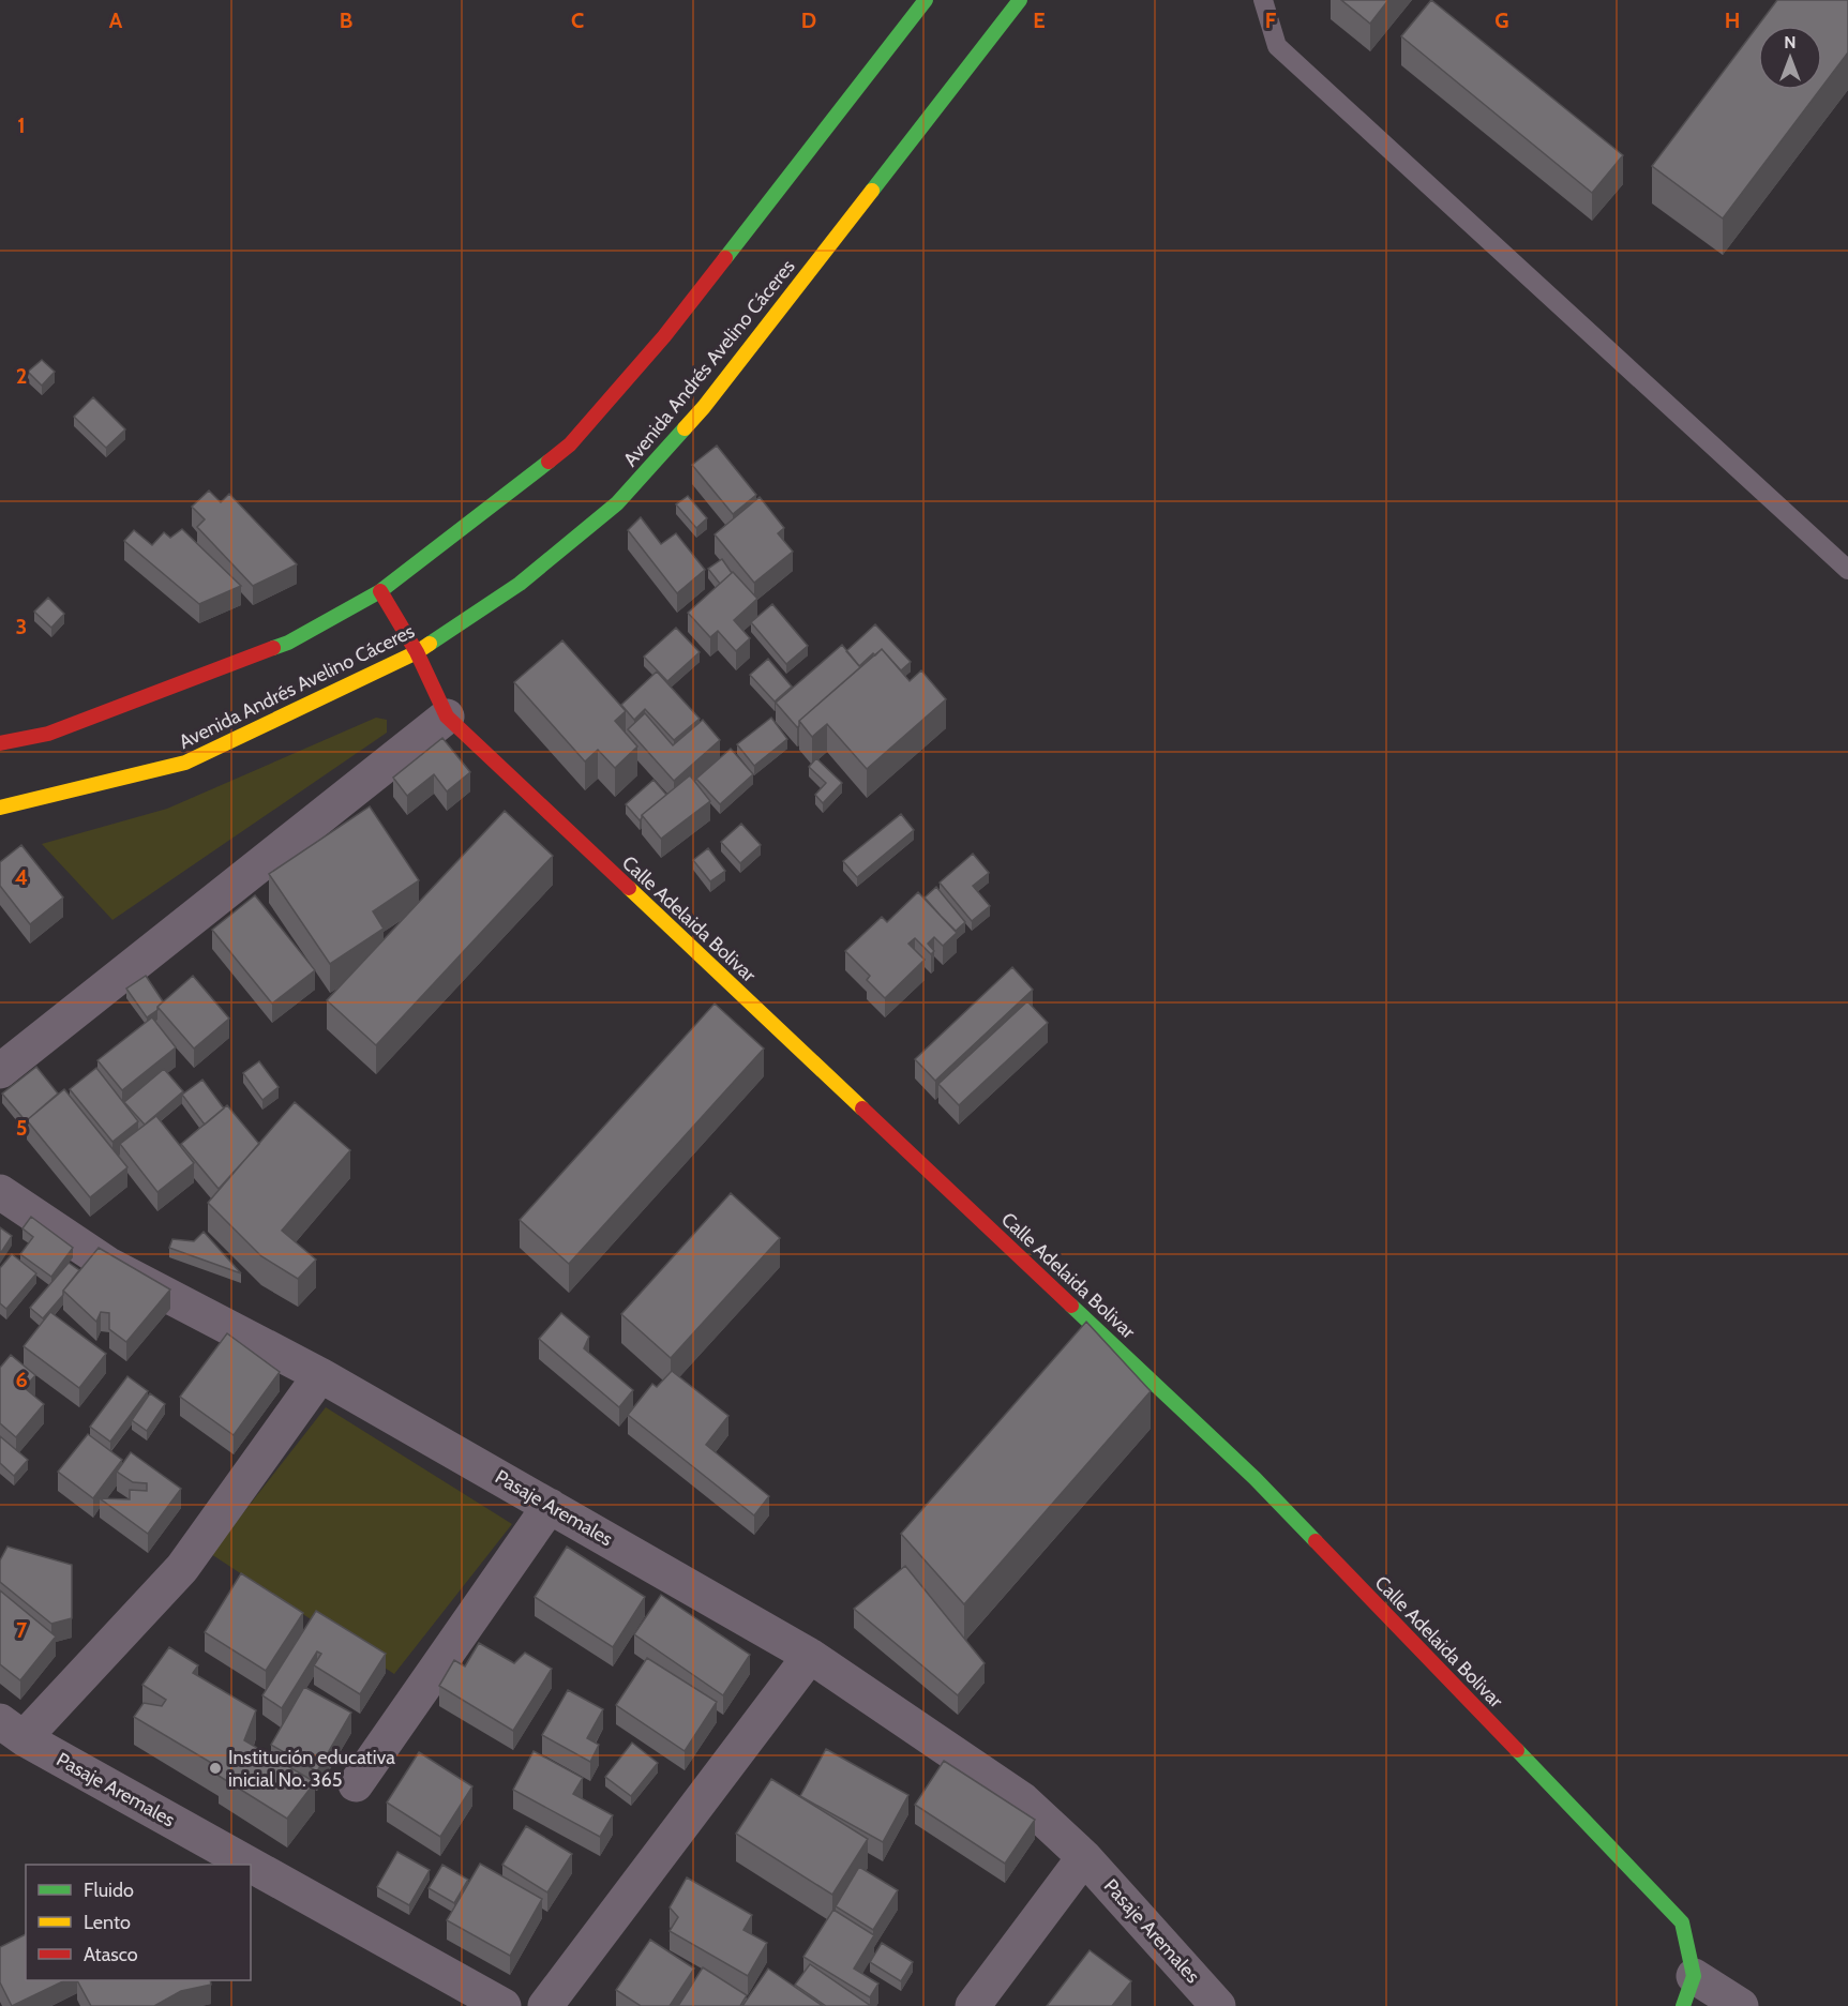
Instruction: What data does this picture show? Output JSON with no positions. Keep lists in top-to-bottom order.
{
  "streets": {
    "main road": ["Avenida Andrés Avelino Cáceres", "Calle Adelaida Bolivar"],
    "street": ["Pasaje Aremales"]
  },
  "crossings": [
    ["Avenida Andrés Avelino Cáceres", "Calle Adelaida Bolivar"]
  ],
  "places": ["Institución educativa inicial No. 365"],
  "legend": ["Fluido", "Lento", "Atasco"],
  "north": "top",
  "grid": {
    "columns": [
      "A",
      "B",
      "C",
      "D",
      "E",
      "F",
      "G",
      "H"
    ],
    "rows": [
      "1",
      "2",
      "3",
      "4",
      "5",
      "6",
      "7"
    ]
  }
}
